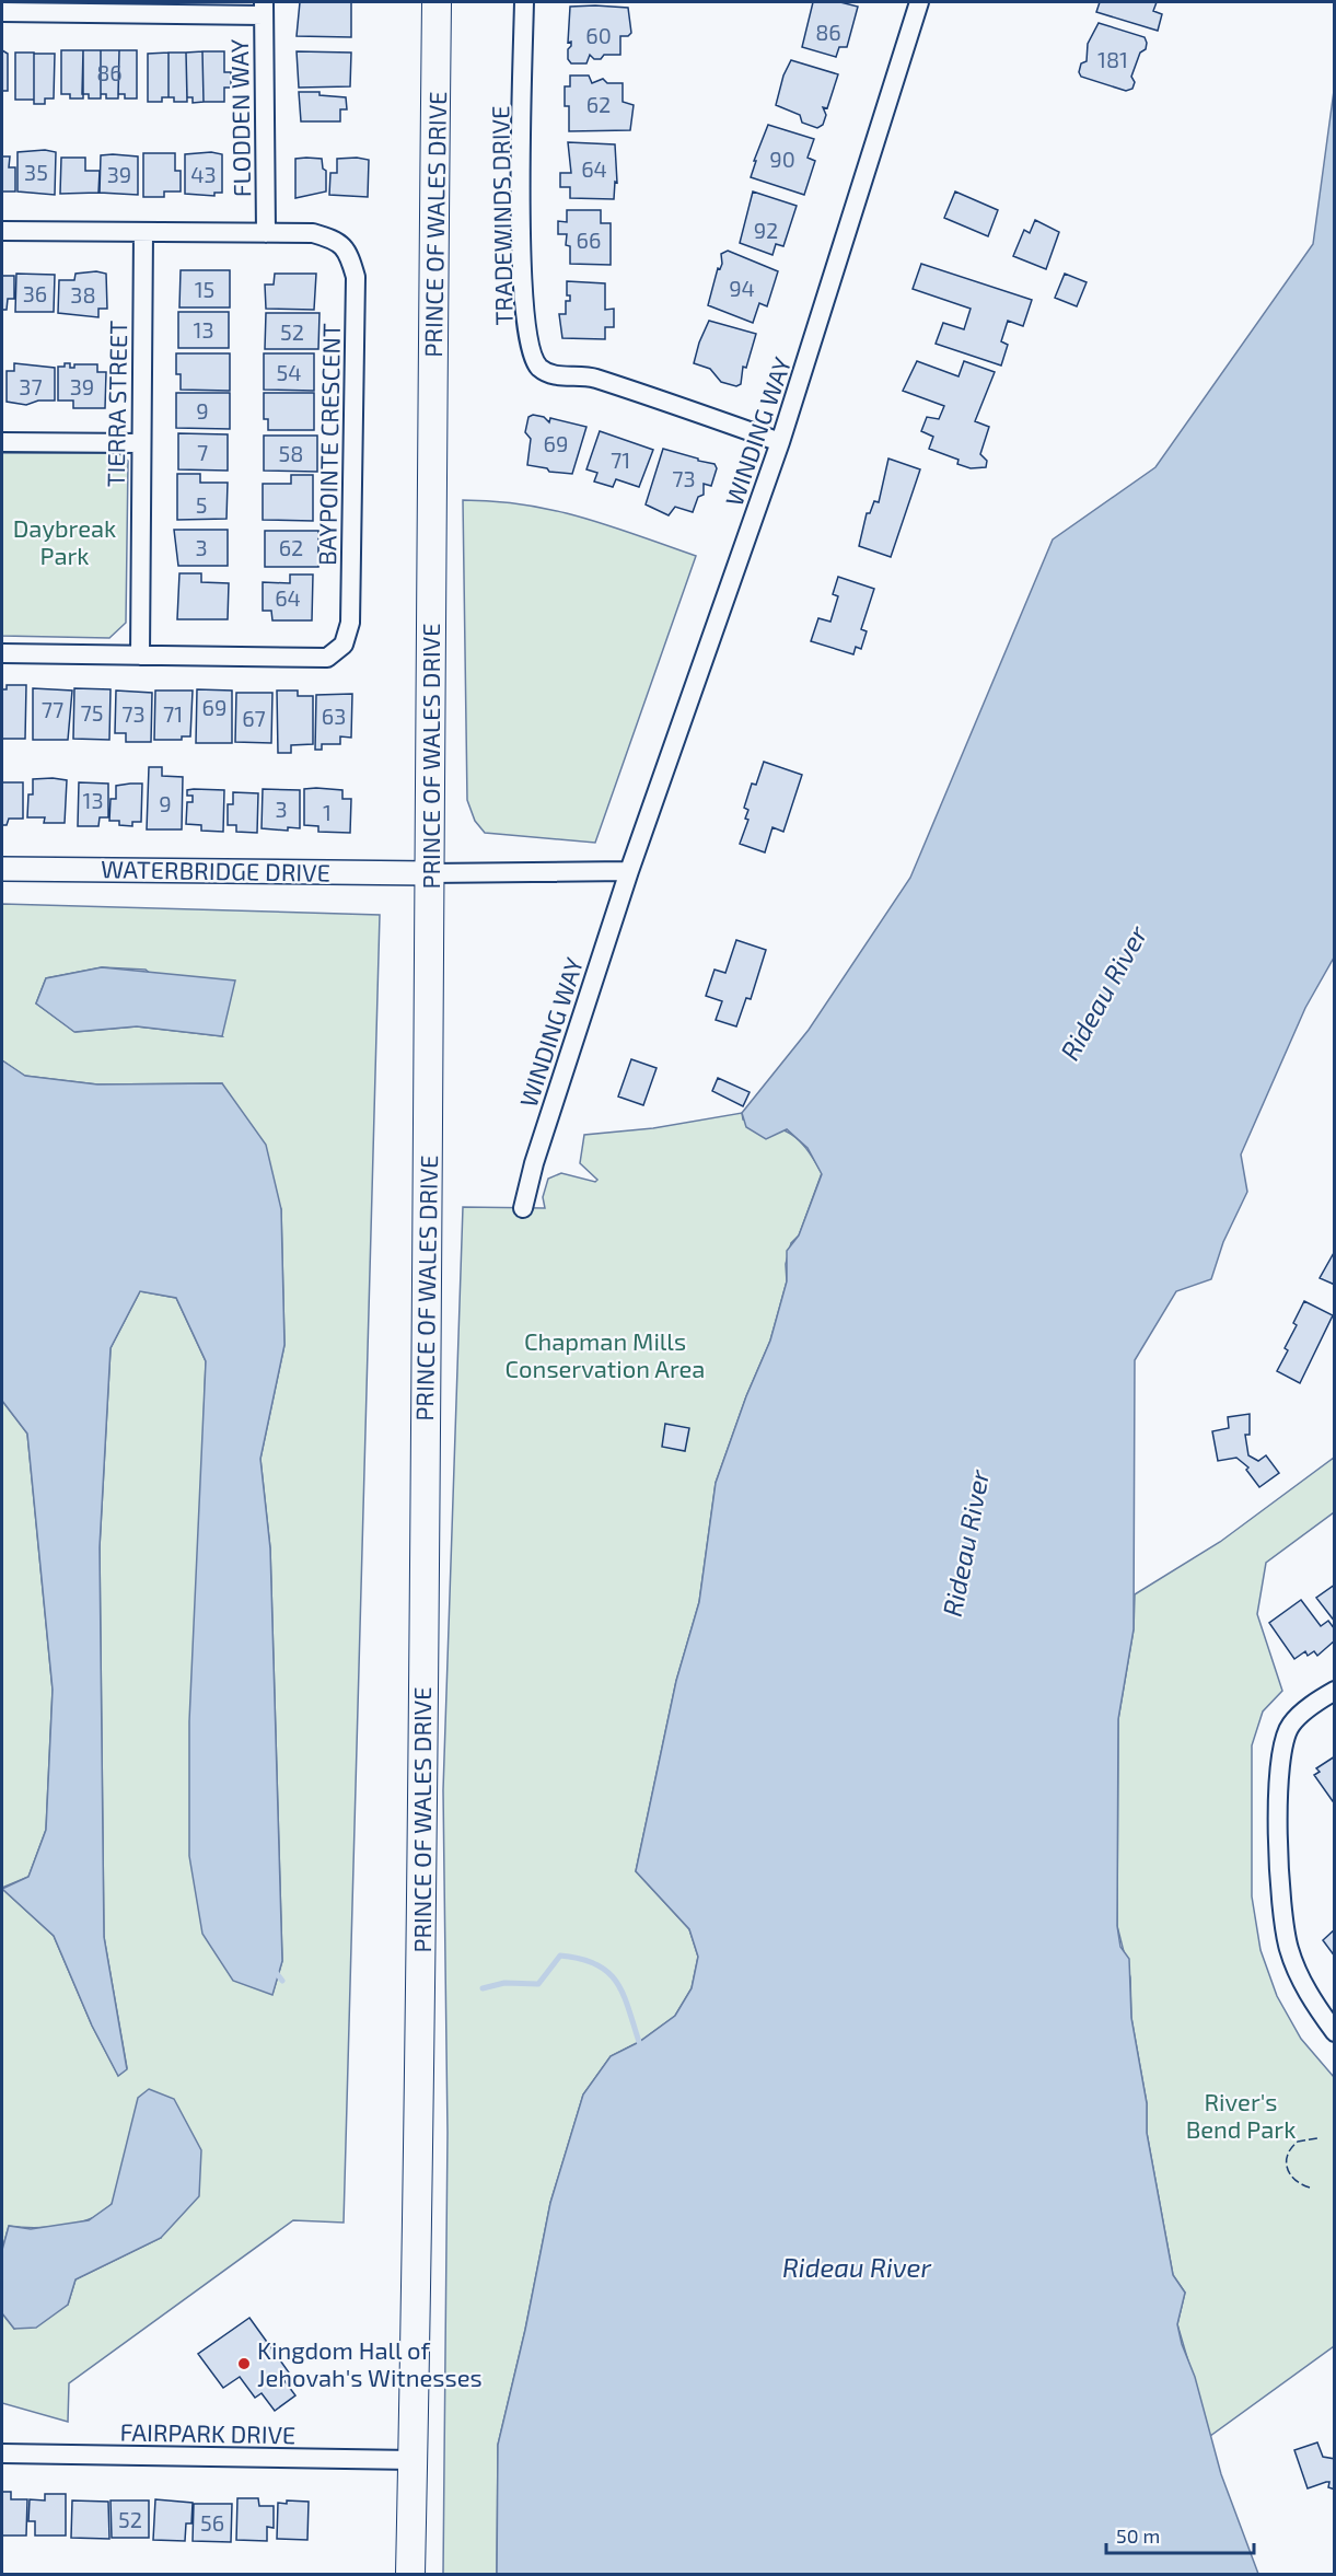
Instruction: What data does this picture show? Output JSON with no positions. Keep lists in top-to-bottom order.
{
  "streets": {
    "main road": ["PRINCE OF WALES DRIVE"],
    "street": [
      "FLODDEN WAY",
      "TRADEWINDS DRIVE",
      "TIERRA STREET",
      "WINDING WAY",
      "BAYPOINTE CRESCENT",
      "WATERBRIDGE DRIVE",
      "FAIRPARK DRIVE"
    ]
  },
  "crossings": [
    ["FLODDEN WAY", "BAYPOINTE CRESCENT"],
    ["TRADEWINDS DRIVE", "WINDING WAY"],
    ["PRINCE OF WALES DRIVE", "WATERBRIDGE DRIVE"],
    ["PRINCE OF WALES DRIVE", "FAIRPARK DRIVE"],
    ["TIERRA STREET", "BAYPOINTE CRESCENT"]
  ],
  "water": ["Rideau River"],
  "parks": ["Daybreak Park", "Chapman Mills Conservation Area", "River's Bend Park"],
  "places": ["Kingdom Hall of Jehovah's Witnesses"],
  "house_numbers": [
    "86",
    "60",
    "181",
    "86",
    "62",
    "90",
    "64",
    "35",
    "39",
    "43",
    "92",
    "66",
    "94",
    "15",
    "36",
    "38",
    "13",
    "52",
    "54",
    "37",
    "39",
    "9",
    "69",
    "7",
    "58",
    "71",
    "73",
    "5",
    "3",
    "62",
    "64",
    "69",
    "77",
    "75",
    "73",
    "71",
    "63",
    "67",
    "13",
    "9",
    "3",
    "1",
    "52",
    "56"
  ],
  "scale_bar": "50 m"
}
